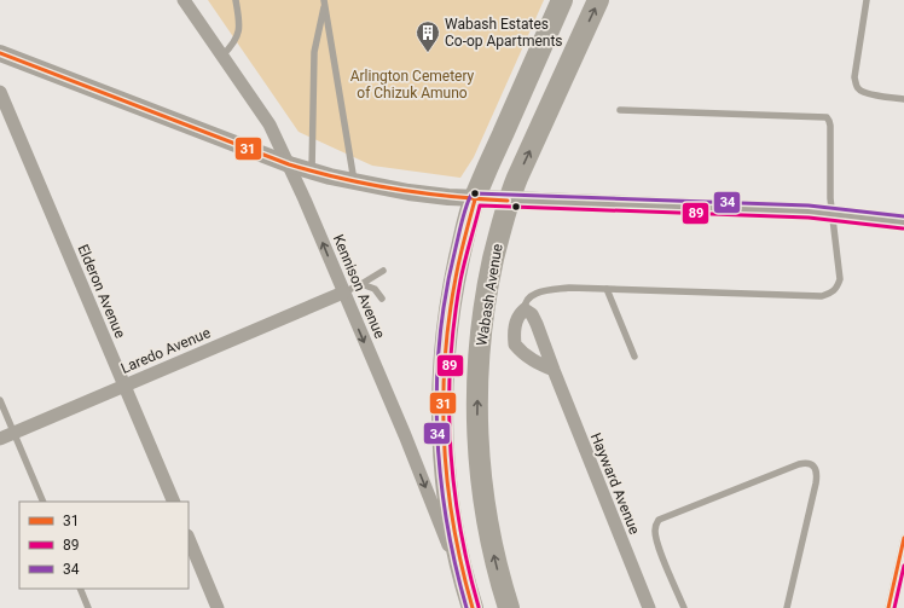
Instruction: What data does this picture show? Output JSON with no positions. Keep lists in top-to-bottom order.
{
  "streets": {
    "main road": ["Wabash Avenue"],
    "street": [
      "Kennison Avenue",
      "Elderon Avenue",
      "Laredo Avenue",
      "Hayward Avenue"
    ]
  },
  "crossings": [
    ["Kennison Avenue", "Laredo Avenue"],
    ["Elderon Avenue", "Laredo Avenue"]
  ],
  "parks": ["Arlington Cemetery of Chizuk Amuno"],
  "places": {
    "building": ["Wabash Estates Co-op Apartments"]
  },
  "lines": ["transit line 31", "transit line 34", "transit line 89"],
  "legend": ["31", "89", "34"]
}
